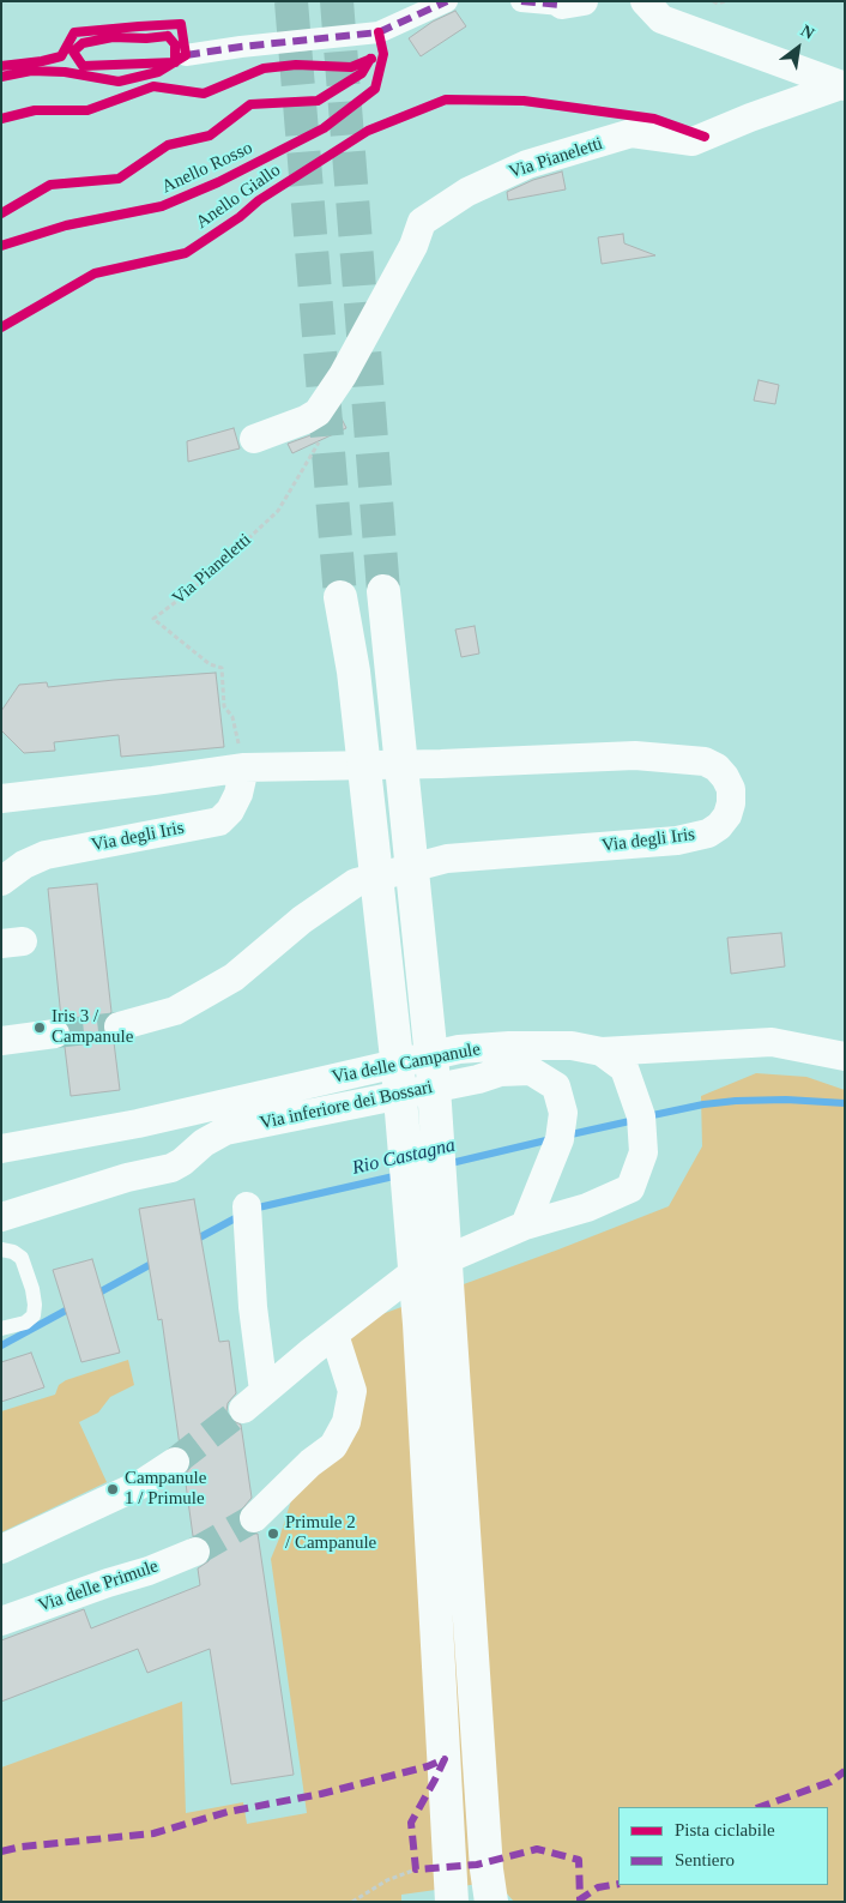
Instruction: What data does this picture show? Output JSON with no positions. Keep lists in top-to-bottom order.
{
  "streets": {
    "street": [
      "Via Pianeletti",
      "Via degli Iris",
      "Via delle Campanule",
      "Via inferiore dei Bossari",
      "Via delle Primule"
    ],
    "cycle path": ["Anello Rosso", "Anello Giallo"]
  },
  "crossings": [
    ["Via Pianeletti", "Via degli Iris"],
    ["Via delle Campanule", "Via inferiore dei Bossari"]
  ],
  "water": ["Rio Castagna"],
  "places": ["Iris 3 / Campanule", "Campanule 1 / Primule", "Primule 2 / Campanule"],
  "legend": ["Pista ciclabile", "Sentiero"],
  "north": "top right"
}
